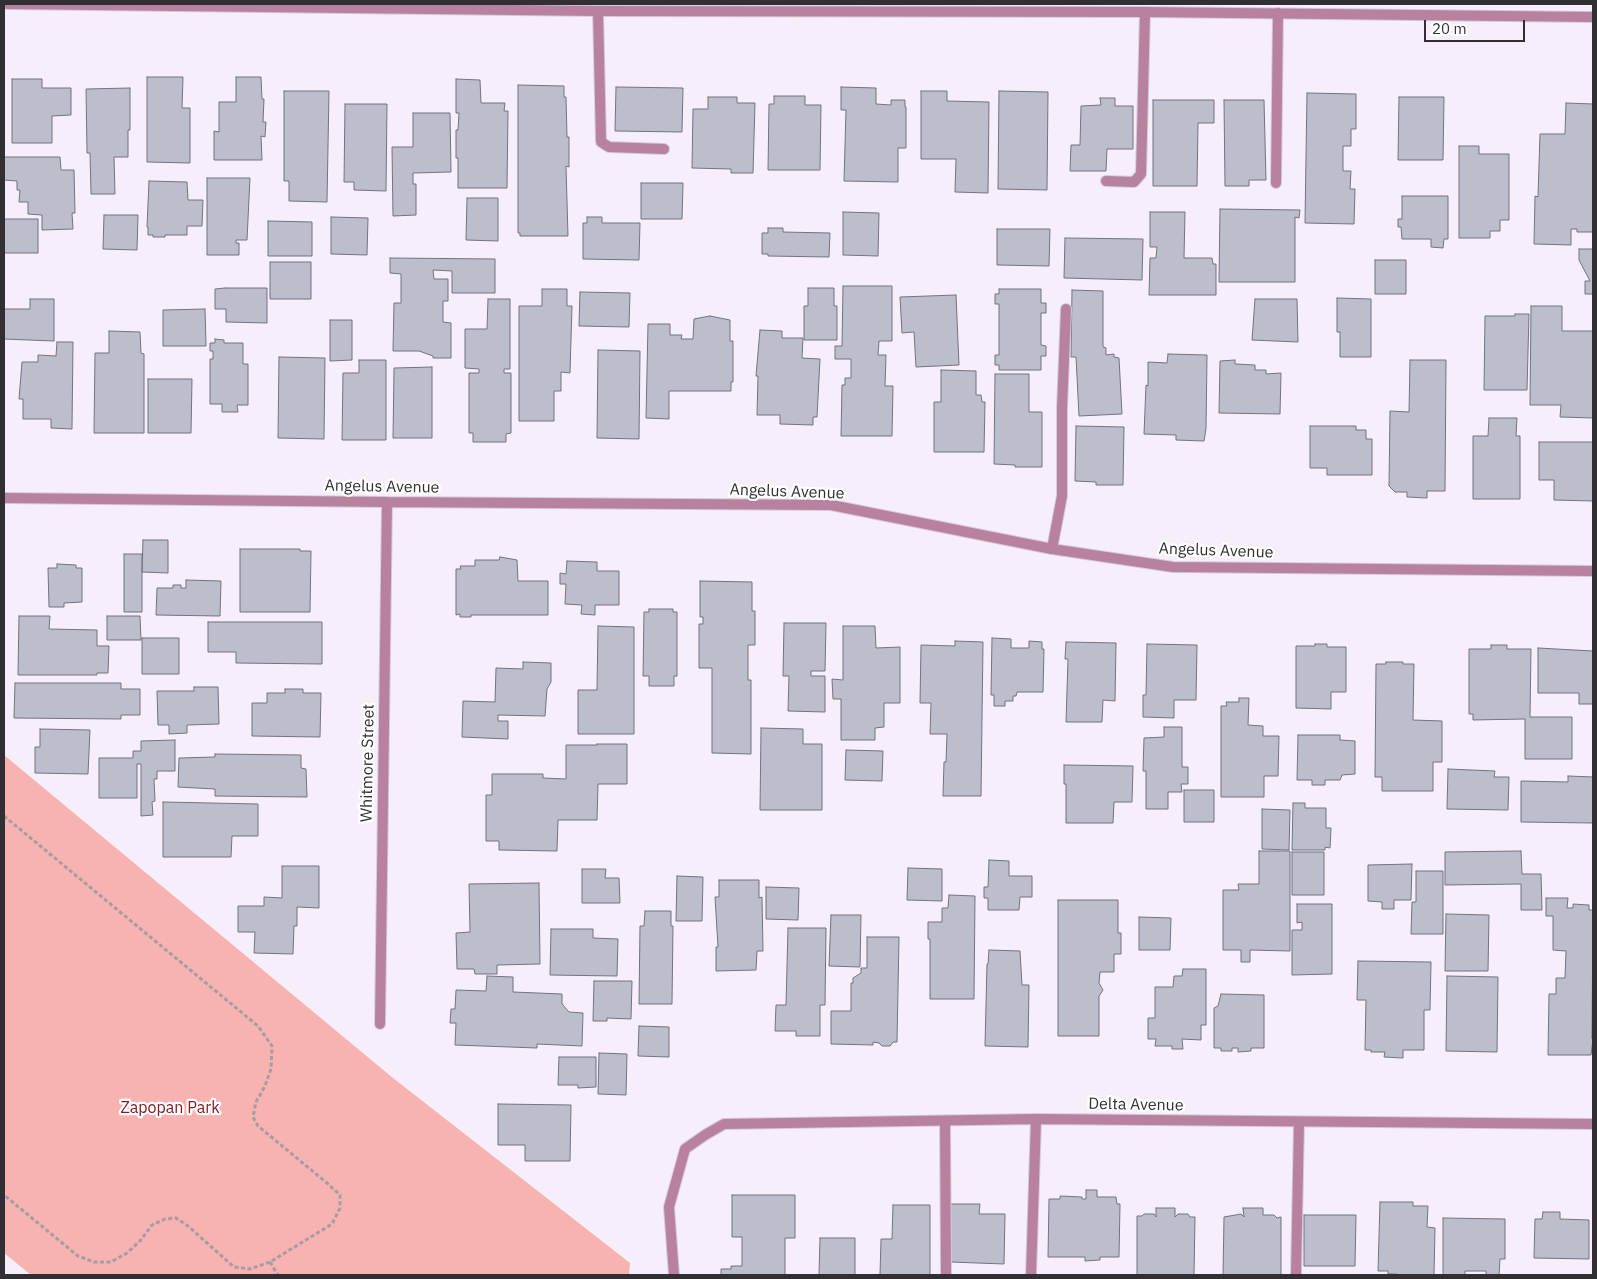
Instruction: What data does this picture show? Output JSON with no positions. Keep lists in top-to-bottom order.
{
  "streets": {
    "street": ["Angelus Avenue", "Whitmore Street", "Delta Avenue"]
  },
  "crossings": [
    ["Angelus Avenue", "Whitmore Street"]
  ],
  "parks": ["Zapopan Park"],
  "scale_bar": "20 m"
}
